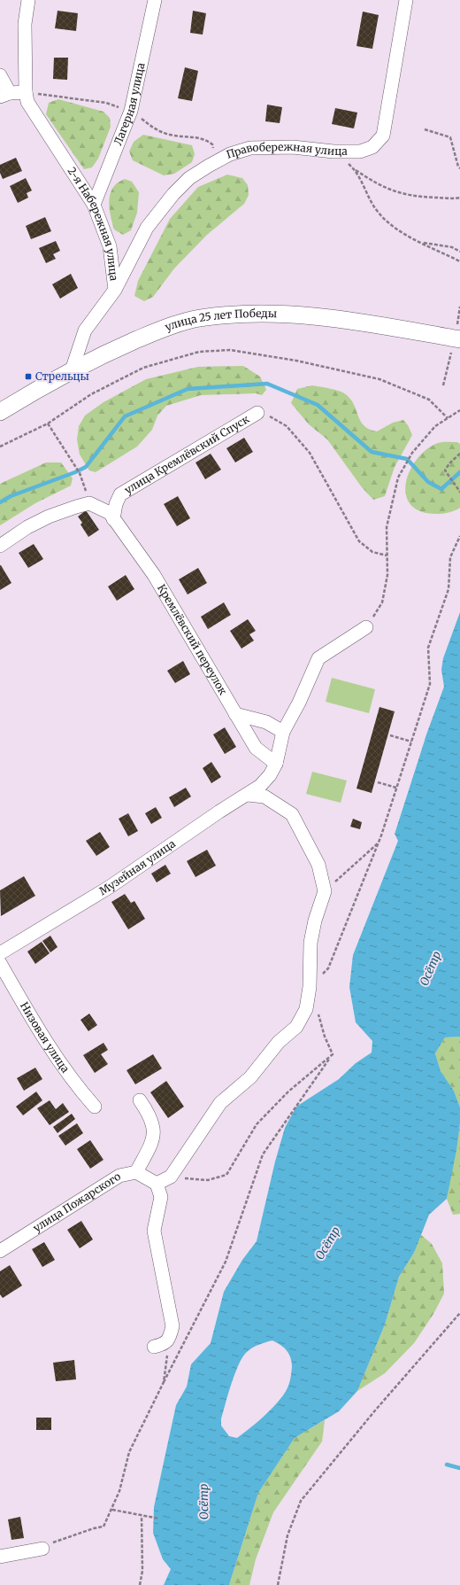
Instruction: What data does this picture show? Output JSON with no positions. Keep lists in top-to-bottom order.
{
  "streets": {
    "main road": ["улица 25 лет Победы"],
    "street": [
      "Лагерная улица",
      "Правобережная улица",
      "2-я Набережная улица",
      "улица Кремлёвский Спуск",
      "Кремлёвский переулок",
      "Музейная улица",
      "Низовая улица",
      "улица Пожарского"
    ]
  },
  "crossings": [
    ["Лагерная улица", "2-я Набережная улица"],
    ["Правобережная улица", "2-я Набережная улица"],
    ["2-я Набережная улица", "улица 25 лет Победы"],
    ["улица Кремлёвский Спуск", "Кремлёвский переулок"],
    ["Кремлёвский переулок", "Музейная улица"]
  ],
  "water": ["Осётр"],
  "places": {
    "transit": ["Стрельцы"]
  }
}
